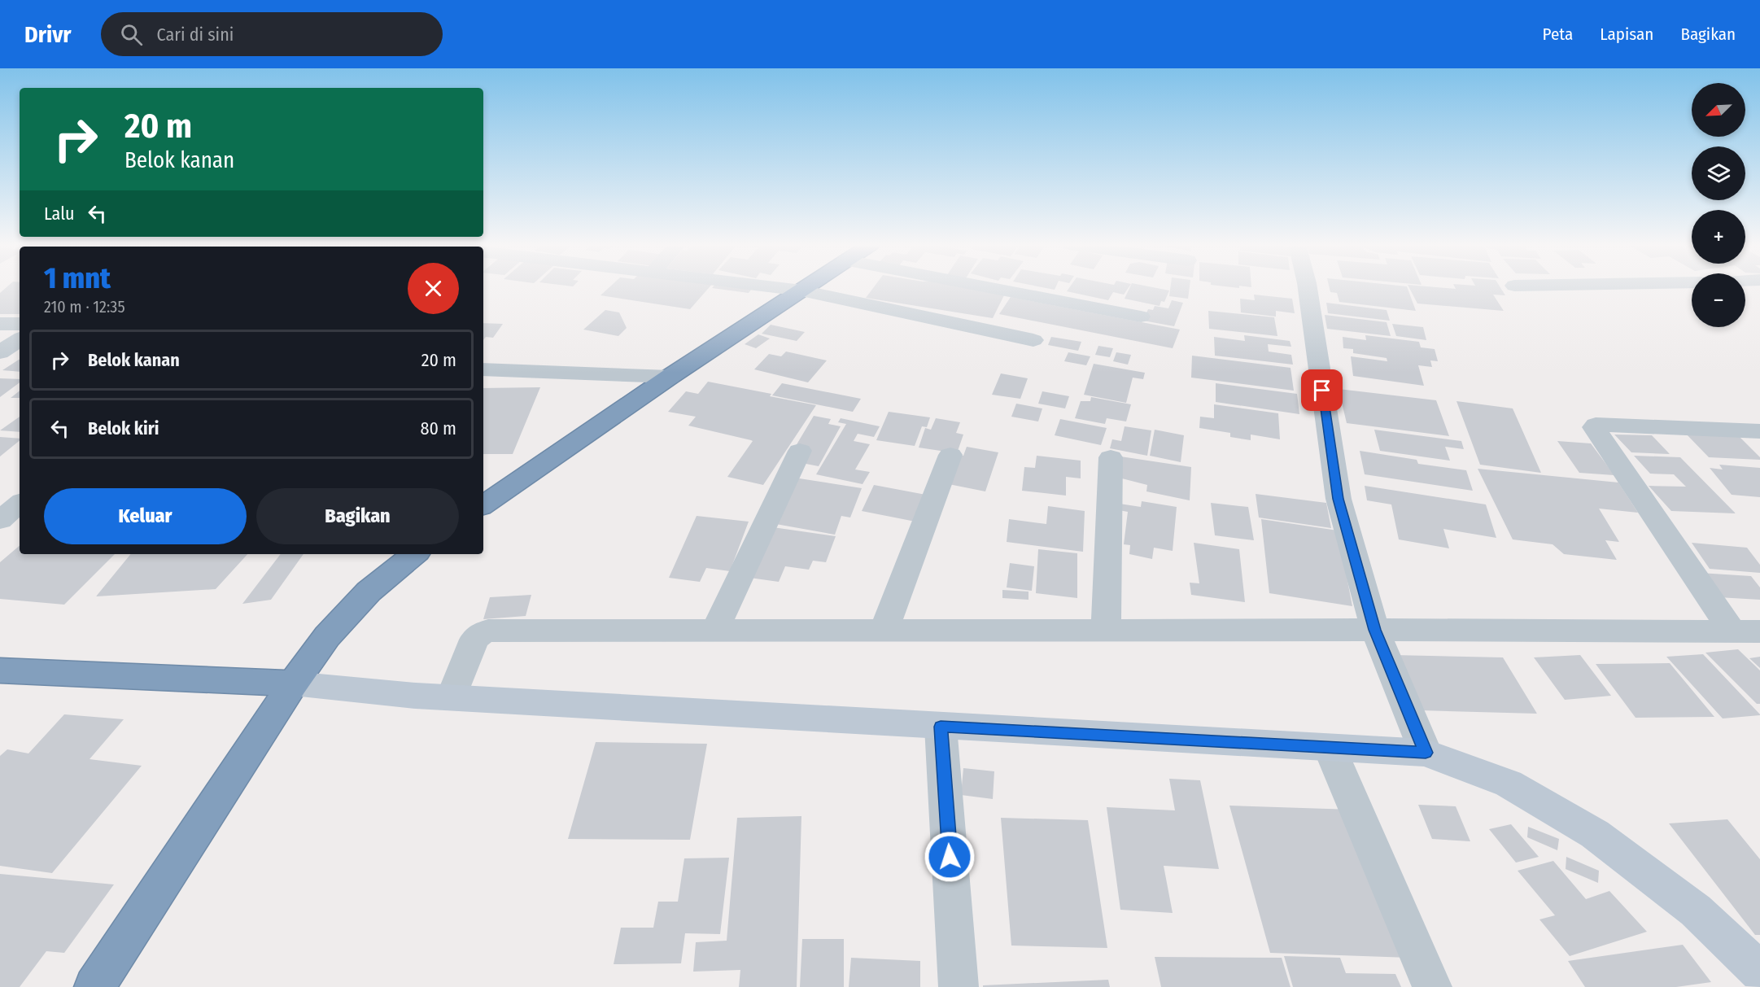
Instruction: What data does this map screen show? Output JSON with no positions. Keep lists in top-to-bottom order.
{
  "north": "bottom left",
  "page": {
    "header": "Drivr",
    "search": "Cari di sini",
    "nav": ["Peta", "Lapisan", "Bagikan"],
    "map_buttons": ["+", "−"],
    "turn": ["20 m", "Belok kanan"],
    "then": "Lalu",
    "heading": ["1 mnt", "210 m · 12:35"],
    "list": [
      {
        "name": "Belok kanan",
        "value": "20 m"
      },
      {
        "name": "Belok kiri",
        "value": "80 m"
      }
    ],
    "buttons": ["Keluar", "Bagikan"]
  }
}
